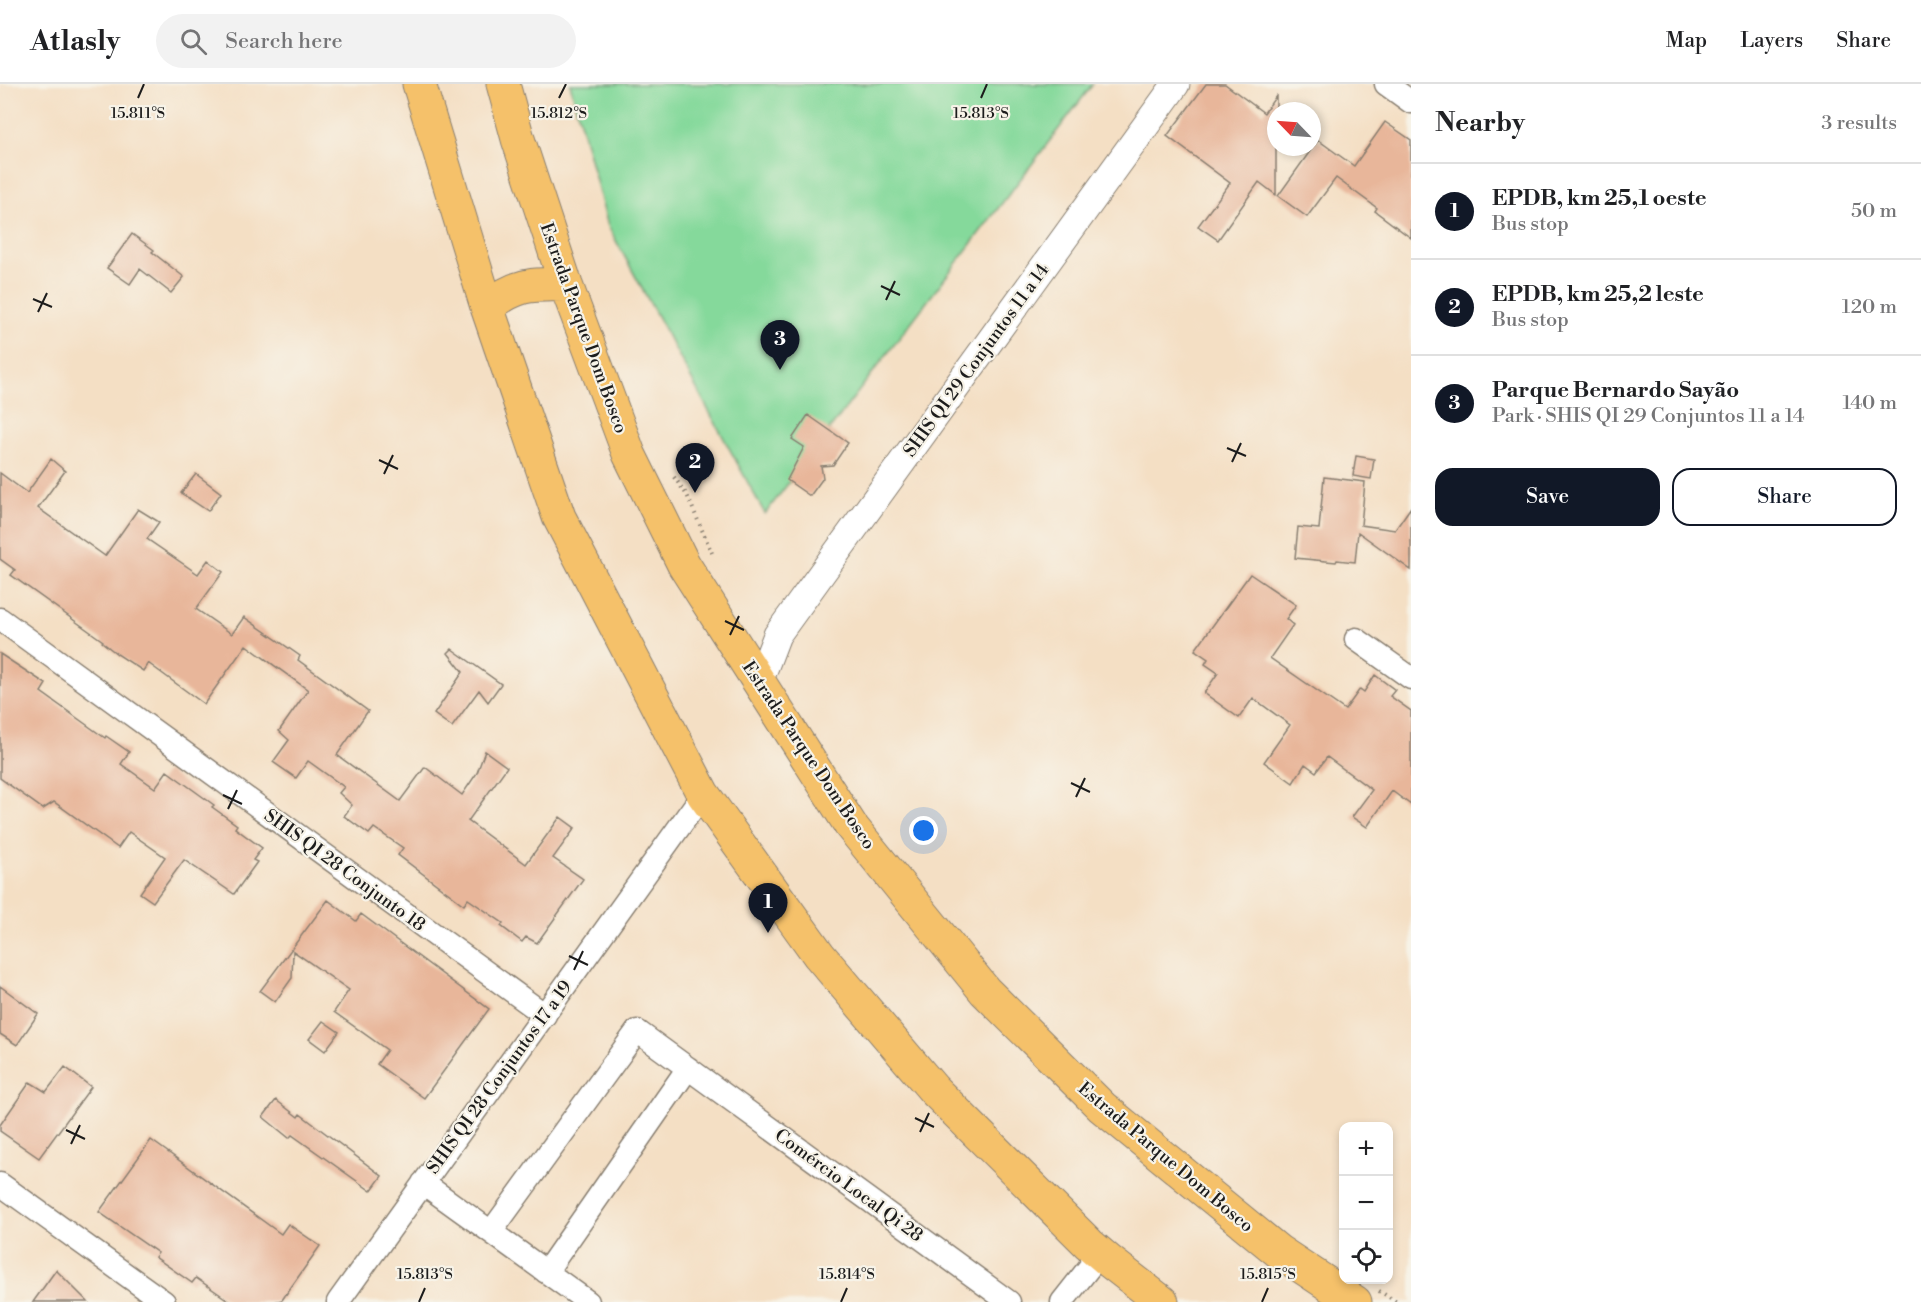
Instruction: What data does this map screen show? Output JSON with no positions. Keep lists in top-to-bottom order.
{
  "streets": {
    "main road": ["Estrada Parque Dom Bosco"],
    "street": [
      "SHIS QI 29 Conjuntos 11 a 14",
      "SHIS QI 28 Conjunto 18",
      "SHIS QI 28 Conjuntos 17 a 19",
      "Comércio Local Qi 28"
    ]
  },
  "crossings": [
    ["Estrada Parque Dom Bosco", "SHIS QI 29 Conjuntos 11 a 14"],
    ["SHIS QI 28 Conjunto 18", "SHIS QI 28 Conjuntos 17 a 19"]
  ],
  "north": "top left",
  "page": {
    "header": "Atlasly",
    "search": "Search here",
    "nav": ["Map", "Layers", "Share"],
    "heading": ["Nearby", "3 results"],
    "list": [
      {
        "mark": "1",
        "name": "EPDB, km 25,1 oeste",
        "note": "Bus stop",
        "value": "50 m"
      },
      {
        "mark": "2",
        "name": "EPDB, km 25,2 leste",
        "note": "Bus stop",
        "value": "120 m"
      },
      {
        "mark": "3",
        "name": "Parque Bernardo Sayão",
        "note": "Park · SHIS QI 29 Conjuntos 11 a 14",
        "value": "140 m"
      }
    ],
    "pins": ["3", "2", "1"],
    "buttons": ["Save", "Share"],
    "map_buttons": ["+", "−"]
  },
  "coordinates": [
    "15.811°S",
    "15.812°S",
    "15.813°S",
    "15.814°S",
    "15.815°S"
  ]
}
